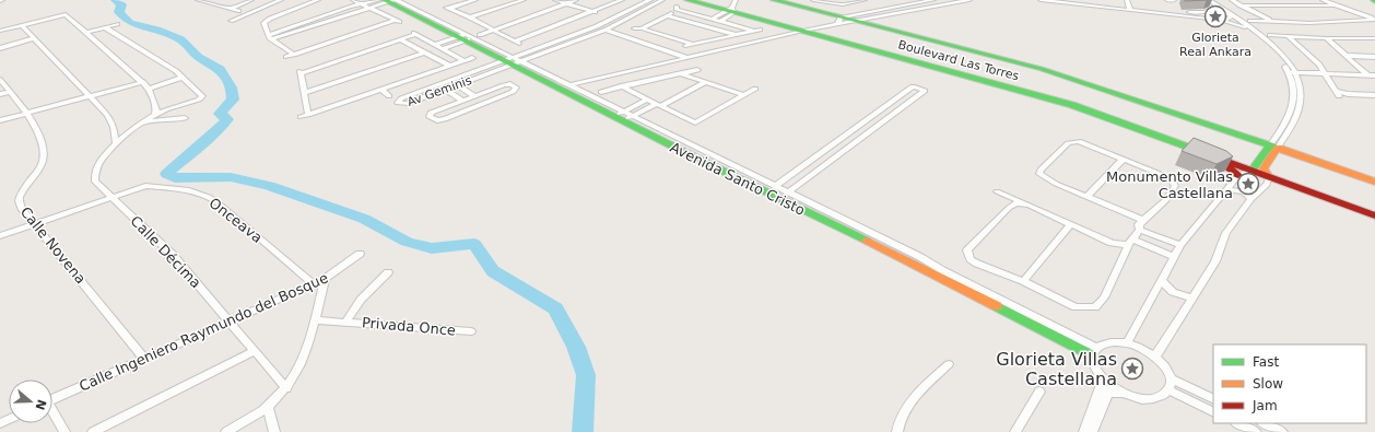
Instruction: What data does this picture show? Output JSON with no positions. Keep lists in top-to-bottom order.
{
  "streets": {
    "main road": ["Boulevard Las Torres", "Avenida Santo Cristo"],
    "street": [
      "Av Geminis",
      "Onceava",
      "Calle Novena",
      "Calle Décima",
      "Privada Once",
      "Calle Ingeniero Raymundo del Bosque"
    ]
  },
  "crossings": [
    ["Av Geminis", "Avenida Santo Cristo"],
    ["Onceava", "Calle Décima"],
    ["Onceava", "Calle Ingeniero Raymundo del Bosque"],
    ["Calle Novena", "Calle Ingeniero Raymundo del Bosque"],
    ["Calle Décima", "Calle Ingeniero Raymundo del Bosque"]
  ],
  "places": {
    "place": ["Glorieta Real Ankara", "Monumento Villas Castellana", "Glorieta Villas Castellana"]
  },
  "legend": ["Fast", "Slow", "Jam"],
  "north": "right"
}
